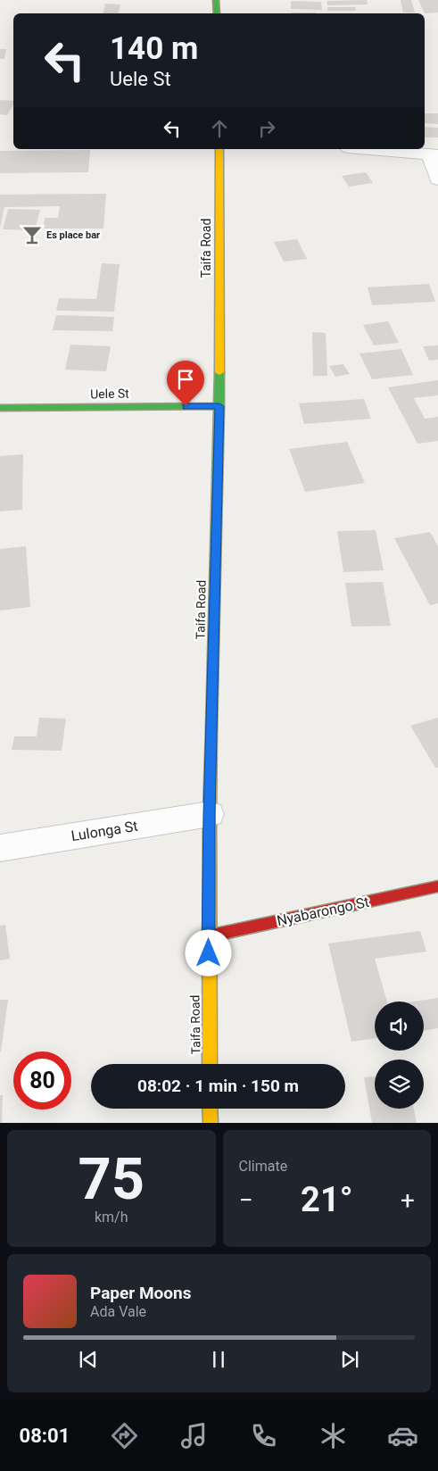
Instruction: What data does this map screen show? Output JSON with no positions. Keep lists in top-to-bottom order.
{
  "streets": {
    "main road": ["Taifa Road", "Uele St", "Nyabarongo St"],
    "street": ["Lulonga St"]
  },
  "crossings": [
    ["Taifa Road", "Uele St"],
    ["Taifa Road", "Lulonga St"],
    ["Taifa Road", "Nyabarongo St"]
  ],
  "places": {
    "bar": ["Es place bar"]
  },
  "page": {
    "turn": ["140 m", "Uele St"],
    "limit": "80",
    "trip": "08:02 · 1 min · 150 m",
    "tile": [
      ["75", "km/h"],
      "Climate"
    ],
    "heat": ["−", "21°", "+"],
    "song": ["Paper Moons", "Ada Vale"],
    "tabs": "08:01"
  }
}
